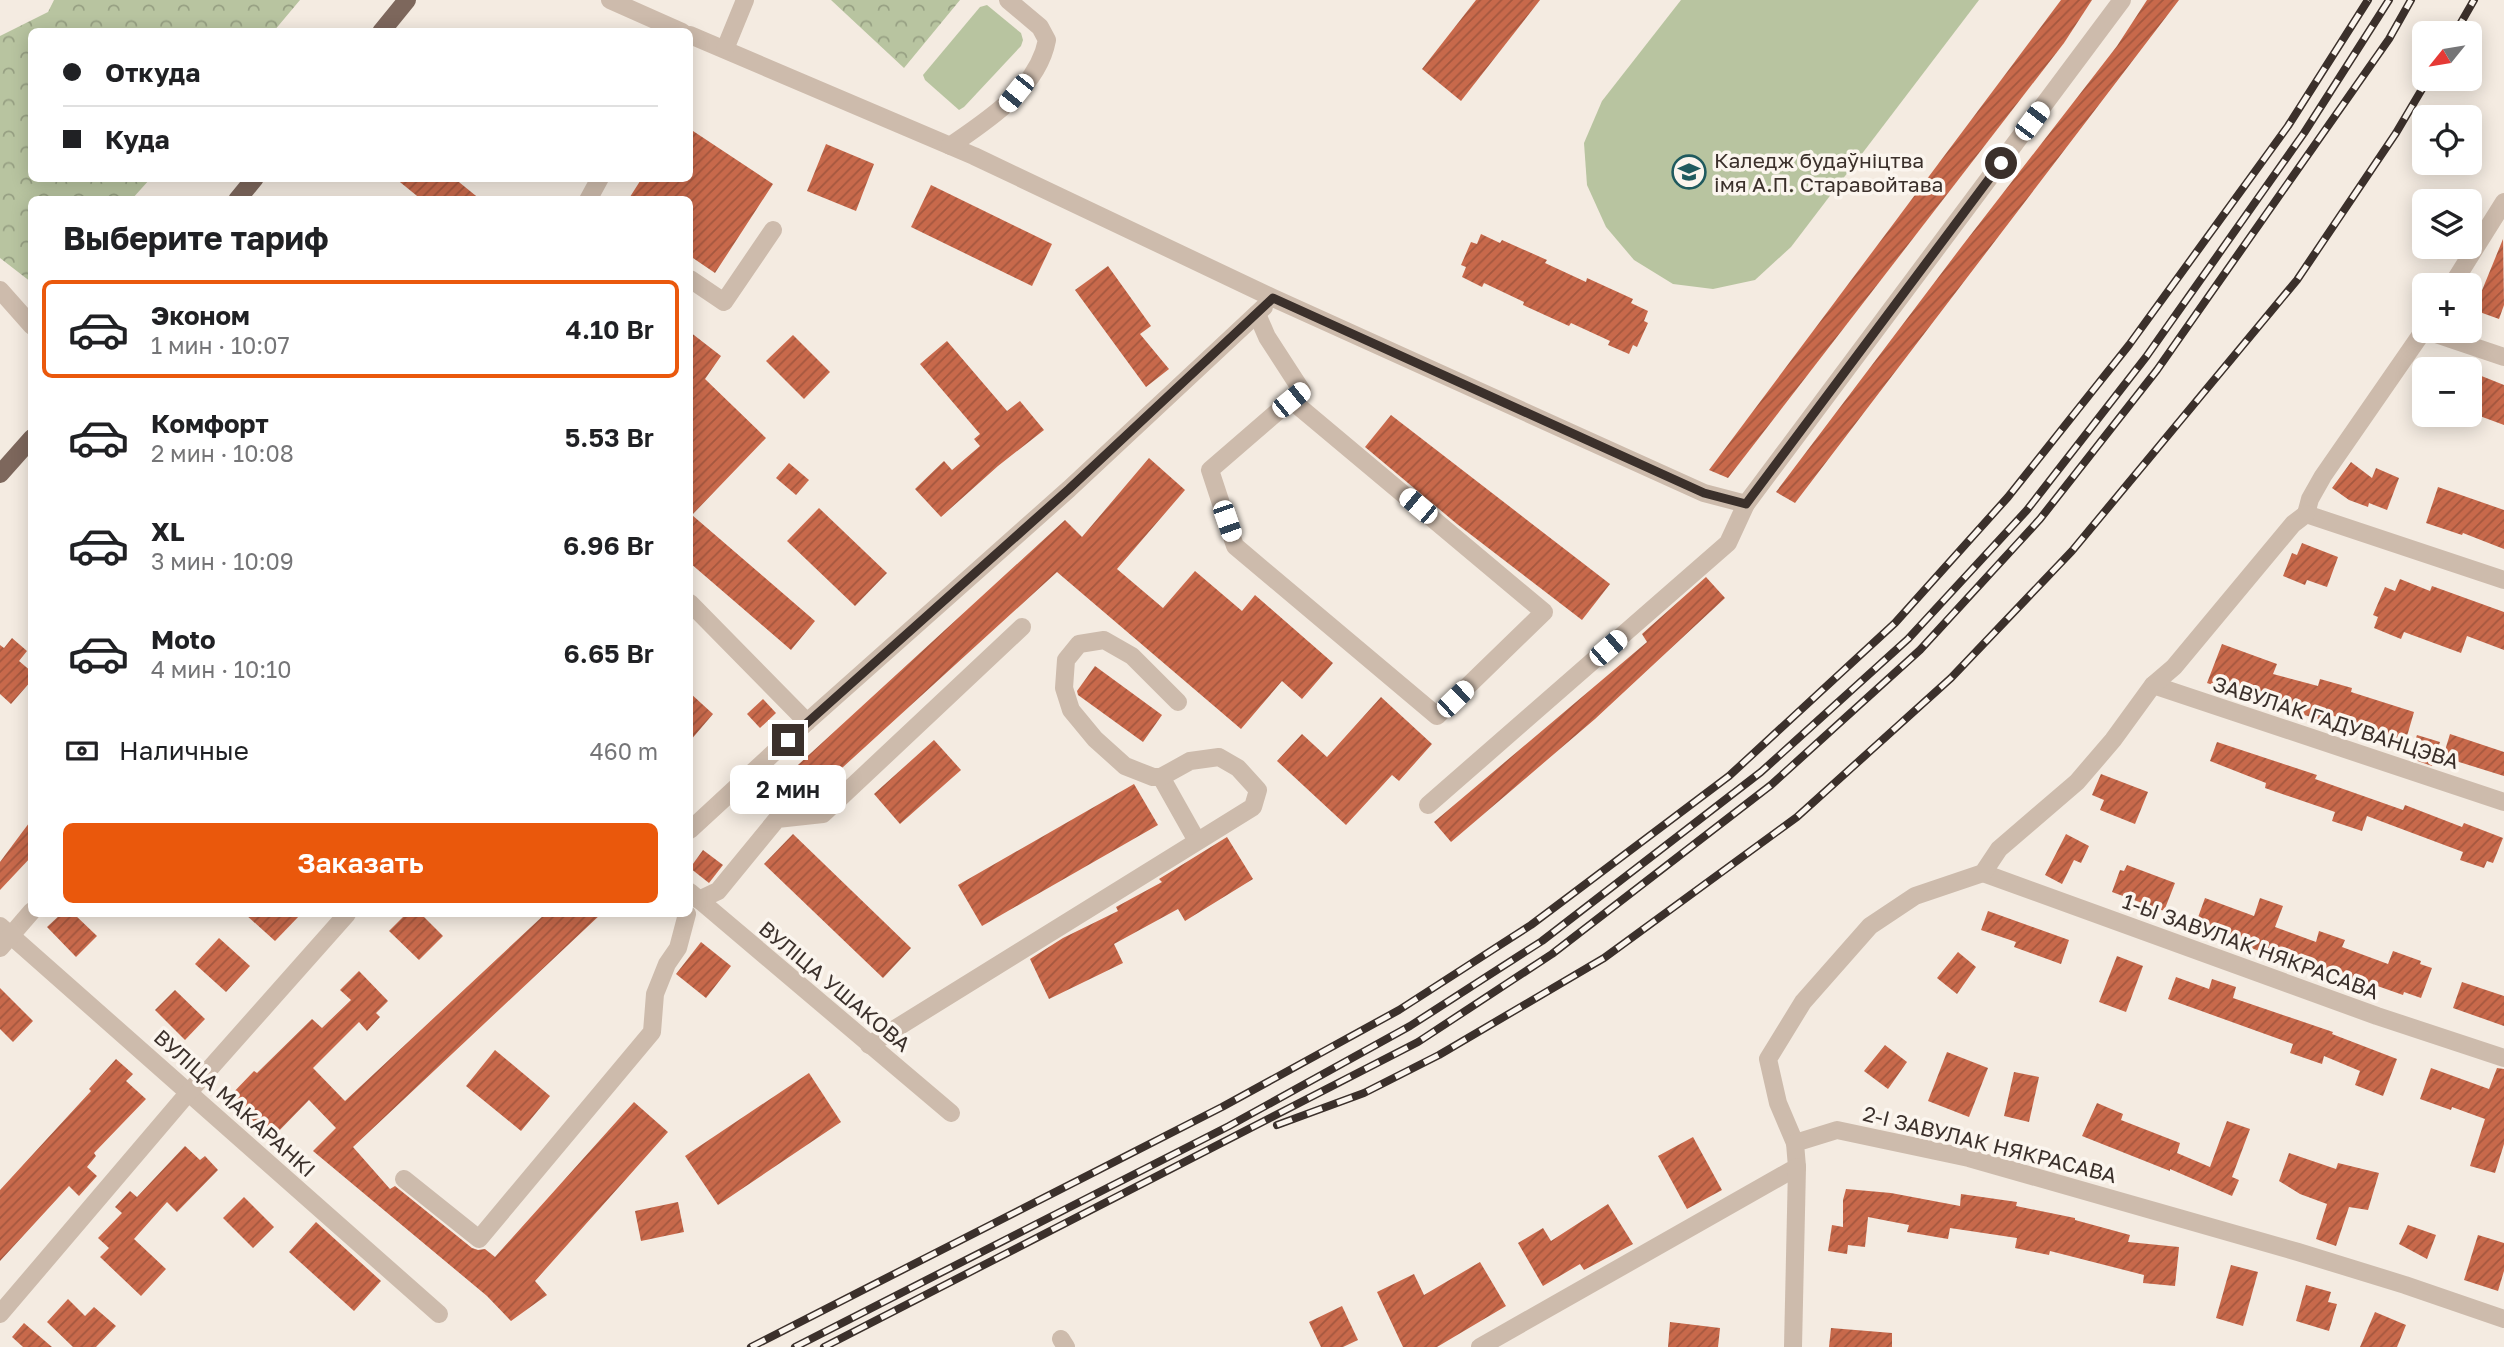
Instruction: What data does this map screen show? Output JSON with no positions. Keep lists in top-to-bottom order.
{
  "streets": {
    "street": [
      "ЗАВУЛАК ГАДУВАНЦЭВА",
      "1-Ы ЗАВУЛАК НЯКРАСАВА",
      "ВУЛІЦА УШАКОВА",
      "ВУЛІЦА МАКАРАНКІ",
      "2-І ЗАВУЛАК НЯКРАСАВА"
    ]
  },
  "places": {
    "school or university": ["Каледж будаўніцтва імя А.П. Старавойтава"]
  },
  "north": "bottom left",
  "page": {
    "map_buttons": ["+", "−"],
    "banner": ["Откуда", "Куда"],
    "heading": "Выберите тариф",
    "list": [
      {
        "name": "Эконом",
        "note": "1 мин · 10:07",
        "value": "4.10 Br"
      },
      {
        "name": "Комфорт",
        "note": "2 мин · 10:08",
        "value": "5.53 Br"
      },
      {
        "name": "XL",
        "note": "3 мин · 10:09",
        "value": "6.96 Br"
      },
      {
        "name": "Moto",
        "note": "4 мин · 10:10",
        "value": "6.65 Br"
      }
    ],
    "pay": ["Наличные", "460 m"],
    "bubble": "2 мин",
    "buttons": "Заказать"
  }
}
